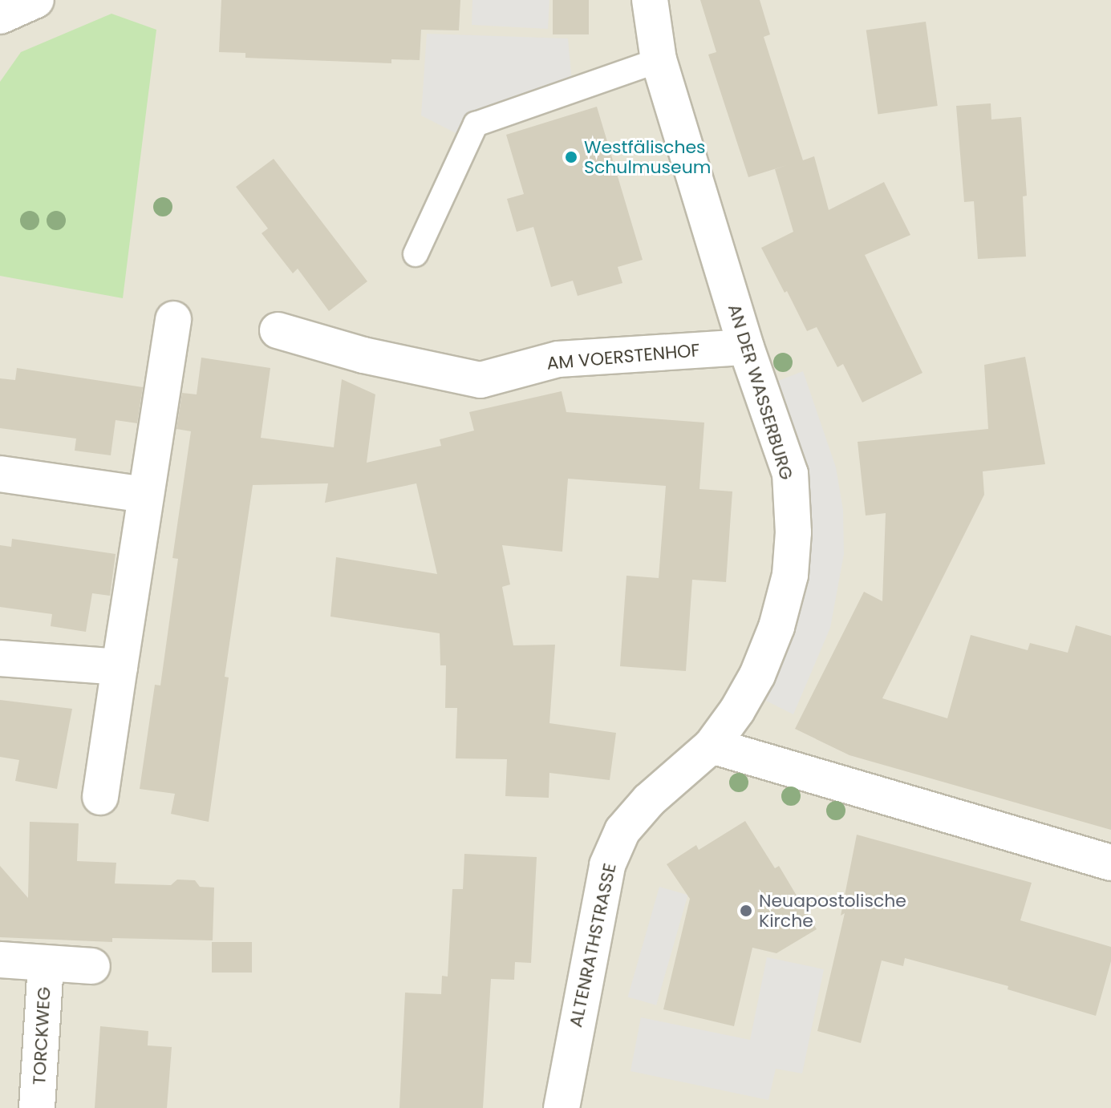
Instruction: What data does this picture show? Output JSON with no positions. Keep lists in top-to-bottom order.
{
  "streets": {
    "street": [
      "AM VOERSTENHOF",
      "AN DER WASSERBURG",
      "ALTENRATHSTRASSE",
      "TORCKWEG"
    ]
  },
  "crossings": [
    ["AM VOERSTENHOF", "AN DER WASSERBURG"],
    ["AN DER WASSERBURG", "ALTENRATHSTRASSE"]
  ],
  "places": ["Westfälisches Schulmuseum", "Neuapostolische Kirche"]
}
